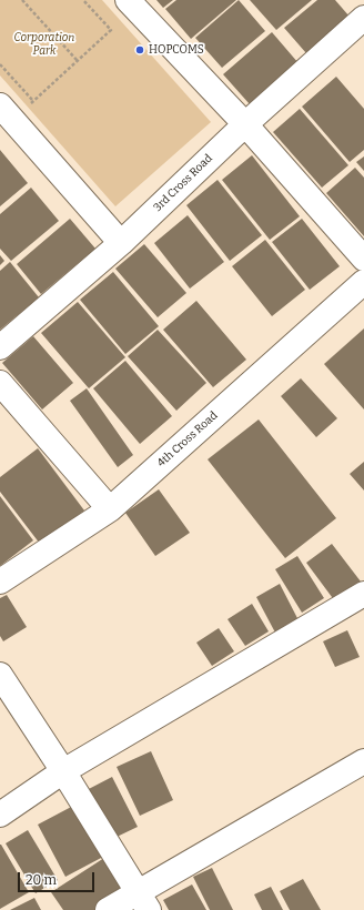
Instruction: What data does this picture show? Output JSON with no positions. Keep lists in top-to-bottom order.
{
  "streets": {
    "street": ["3rd Cross Road", "4th Cross Road"]
  },
  "parks": ["Corporation Park"],
  "places": ["HOPCOMS"],
  "scale_bar": "20 m"
}
